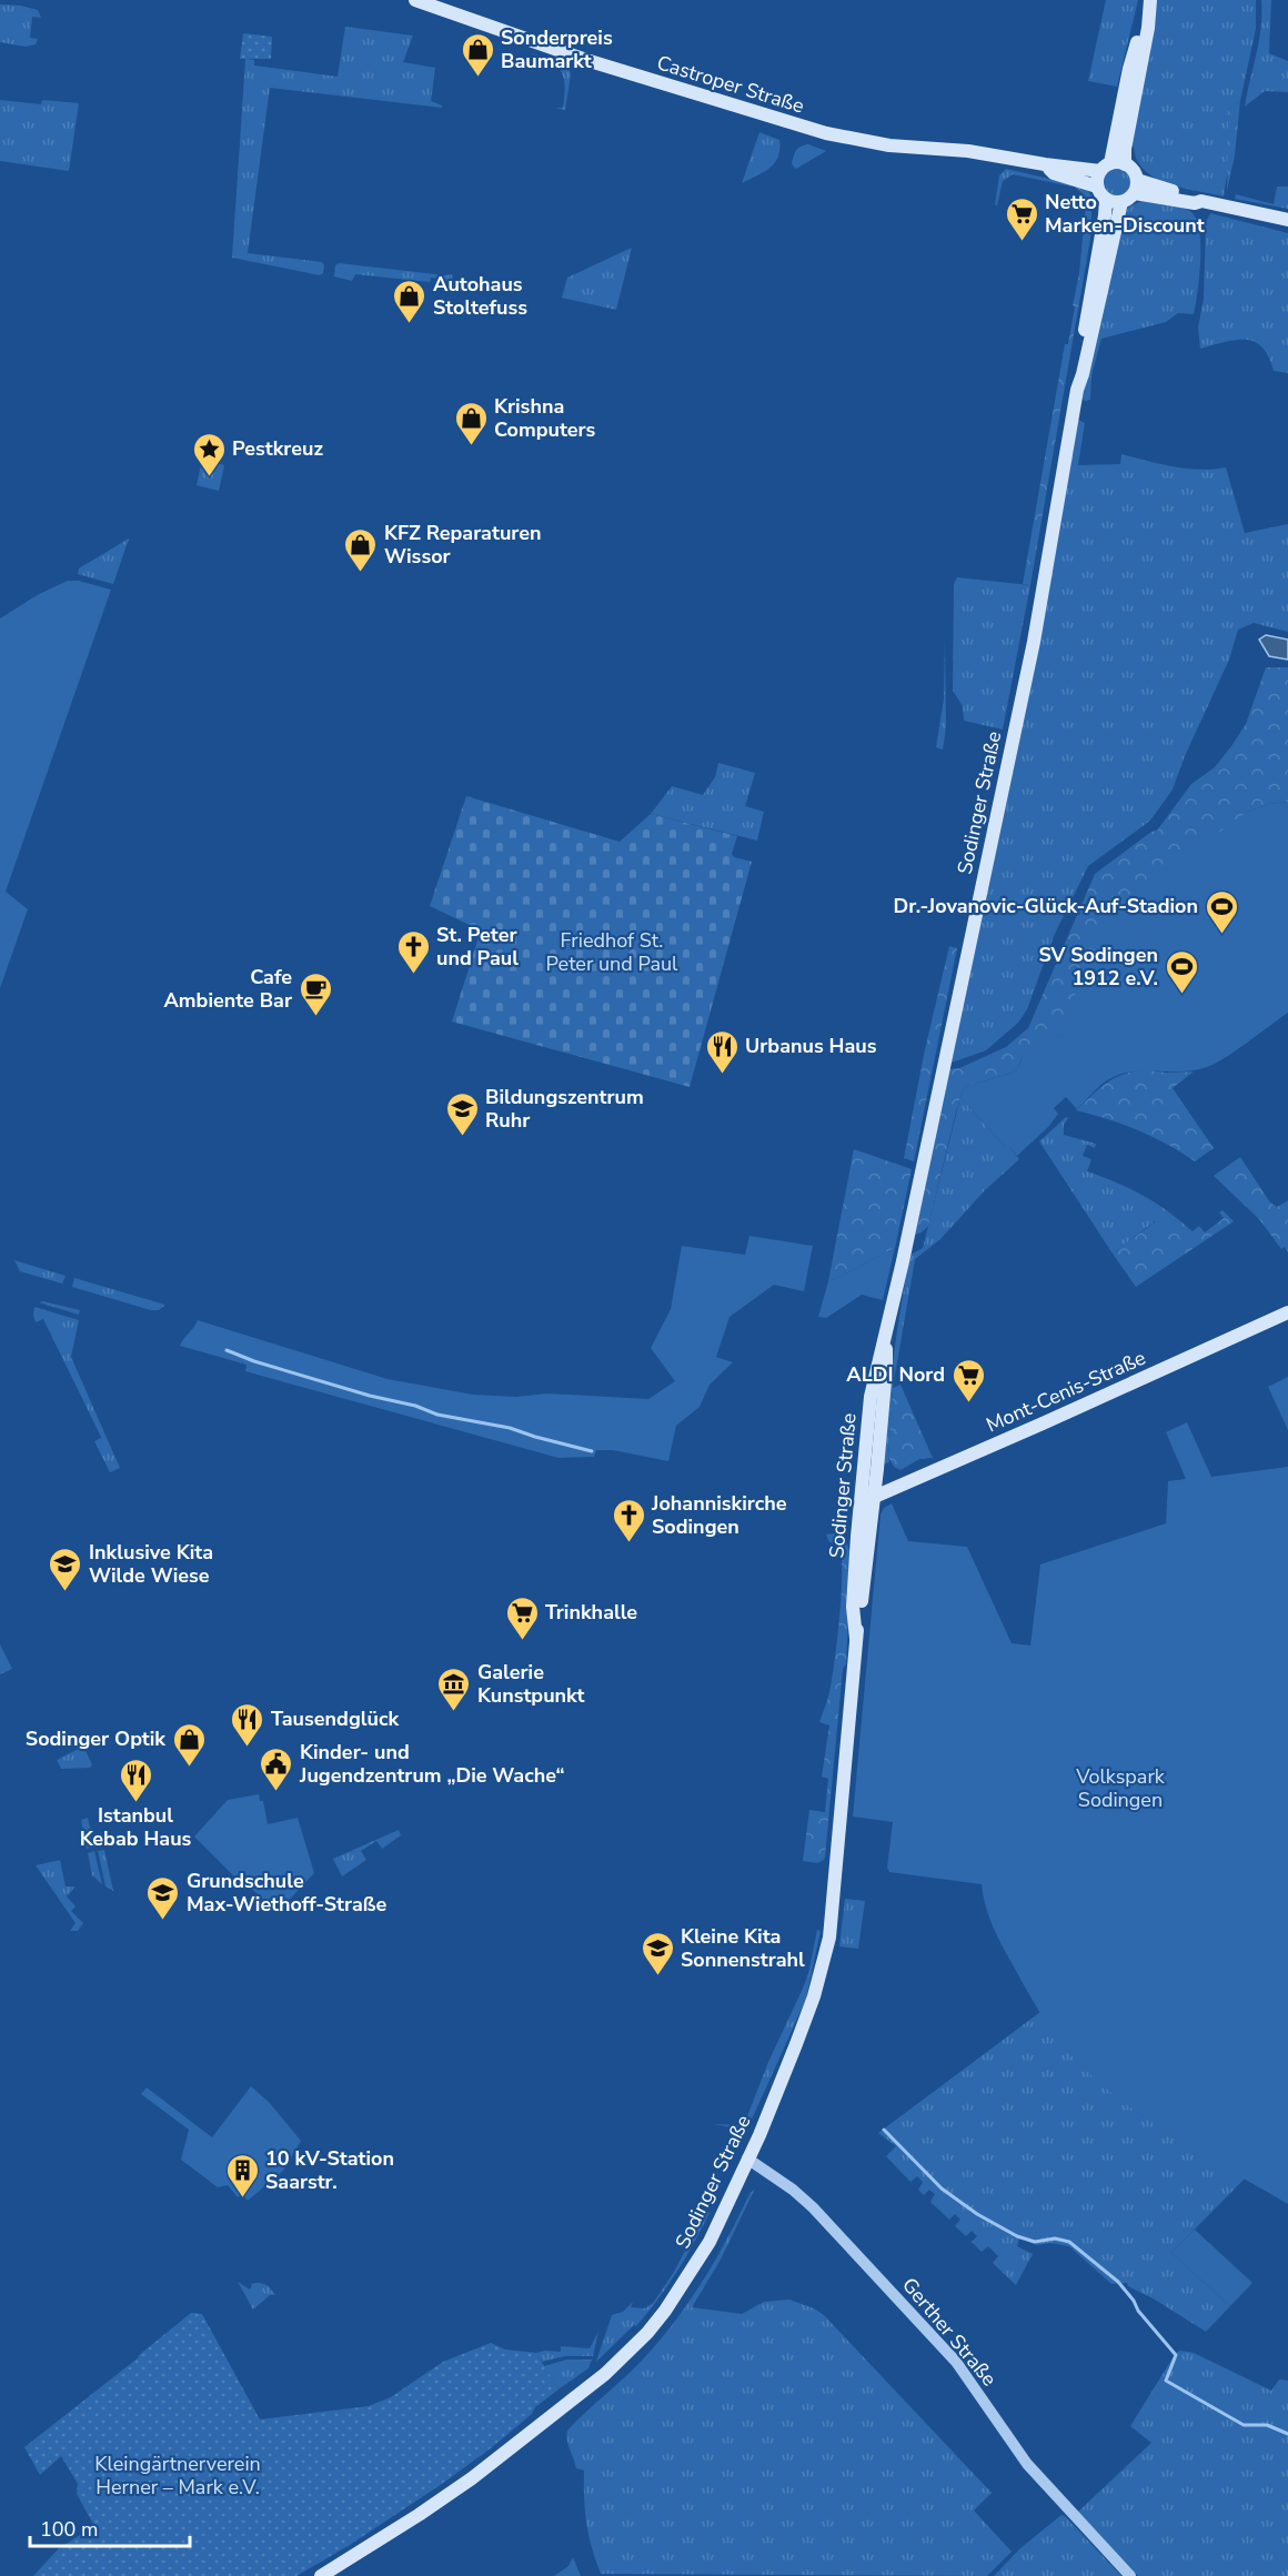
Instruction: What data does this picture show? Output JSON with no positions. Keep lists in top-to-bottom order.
{
  "streets": {
    "main road": ["Castroper Straße", "Sodinger Straße", "Mont-Cenis-Straße"],
    "street": ["Gerther Straße"]
  },
  "crossings": [
    ["Castroper Straße", "Sodinger Straße"],
    ["Sodinger Straße", "Mont-Cenis-Straße"],
    ["Sodinger Straße", "Gerther Straße"]
  ],
  "parks": ["Friedhof St. Peter und Paul", "Volkspark Sodingen", "Kleingärtnerverein Herner – Mark e.V."],
  "places": {
    "shop": [
      "Sonderpreis Baumarkt",
      "Autohaus Stoltefuss",
      "Krishna Computers",
      "KFZ Reparaturen Wissor",
      "Sodinger Optik"
    ],
    "supermarket": ["Netto Marken-Discount", "ALDI Nord", "Trinkhalle"],
    "place": ["Pestkreuz"],
    "sports": ["Dr.-Jovanovic-Glück-Auf-Stadion", "SV Sodingen 1912 e.V."],
    "church": ["St. Peter und Paul", "Johanniskirche Sodingen"],
    "cafe": ["Cafe Ambiente Bar"],
    "restaurant": ["Urbanus Haus", "Tausendglück", "Istanbul Kebab Haus"],
    "school or university": [
      "Bildungszentrum Ruhr",
      "Inklusive Kita Wilde Wiese",
      "Grundschule Max-Wiethoff-Straße",
      "Kleine Kita Sonnenstrahl"
    ],
    "museum": ["Galerie Kunstpunkt"],
    "public building": ["Kinder- und Jugendzentrum „Die Wache“"],
    "building": ["10 kV-Station Saarstr."]
  },
  "scale_bar": "100 m"
}
